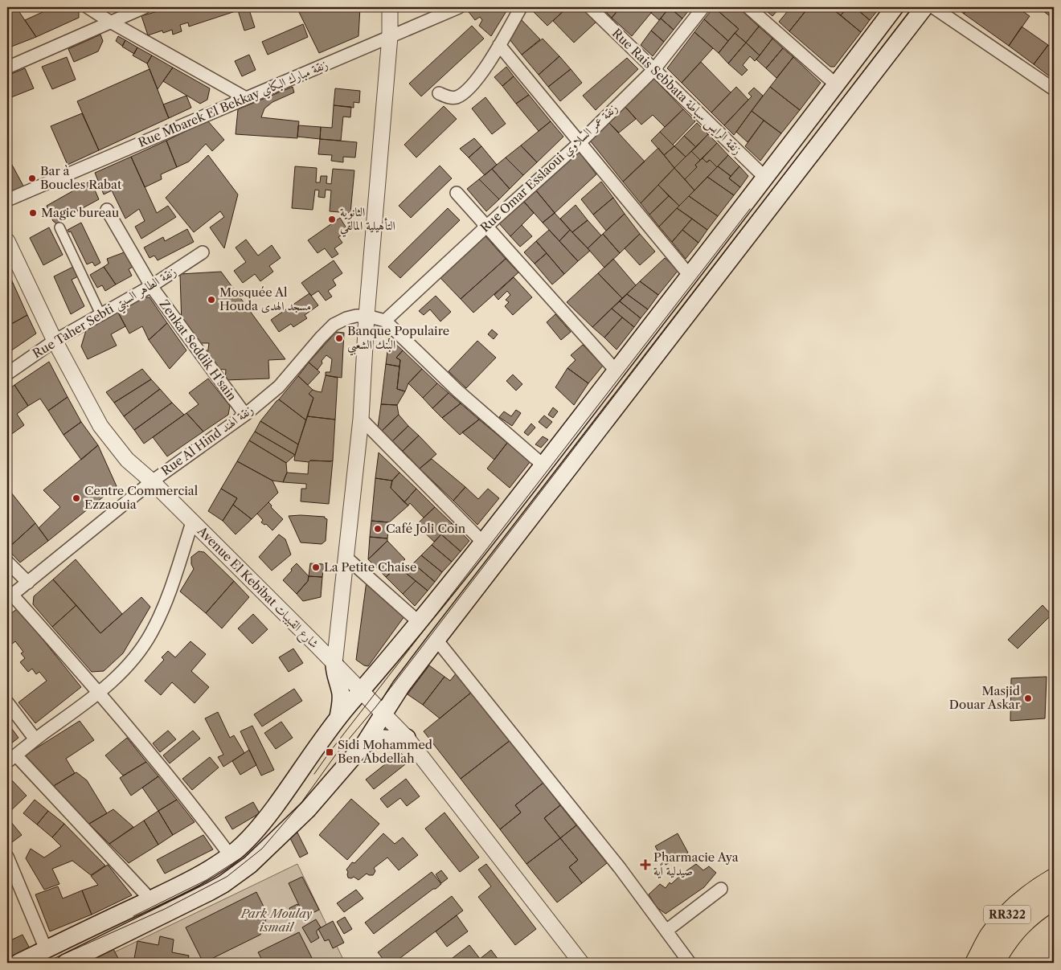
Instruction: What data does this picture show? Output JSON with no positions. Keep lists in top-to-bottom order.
{
  "streets": {
    "main road": ["RR322"],
    "street": [
      "Rue Rais Sebbata زنقة الرايس سباطة",
      "Rue Mbarek El Bekkay زنقة مبارك البكاي",
      "Rue Omar Esslaoui زنقة عمر السلاوي",
      "Rue Taher Sebti زنقة الطاهر السبتي",
      "Zenkat Seddik H'sain",
      "Rue Al Hind زنقة الهند",
      "Avenue El Kebibat شارع القبيبات"
    ]
  },
  "crossings": [
    ["Rue Rais Sebbata زنقة الرايس سباطة", "Rue Omar Esslaoui زنقة عمر السلاوي"],
    ["Rue Taher Sebti زنقة الطاهر السبتي", "Zenkat Seddik H'sain"],
    ["Rue Taher Sebti زنقة الطاهر السبتي", "Avenue El Kebibat شارع القبيبات"],
    ["Zenkat Seddik H'sain", "Rue Al Hind زنقة الهند"],
    ["Rue Al Hind زنقة الهند", "Avenue El Kebibat شارع القبيبات"]
  ],
  "parks": ["Park Moulay ismail"],
  "places": {
    "other": [
      "Bar à Boucles Rabat",
      "Magic bureau",
      "الثانوية التأهيلية المالقي",
      "Mosquée Al Houda مسجد الهدى",
      "Banque Populaire البنك الشعبي",
      "Centre Commercial Ezzaouia",
      "Café Joli Coin",
      "La Petite Chaise",
      "Masjid Douar Askar"
    ],
    "transit": ["Sidi Mohammed Ben Abdellah"],
    "health": ["Pharmacie Aya صيدلية اًية"]
  }
}
